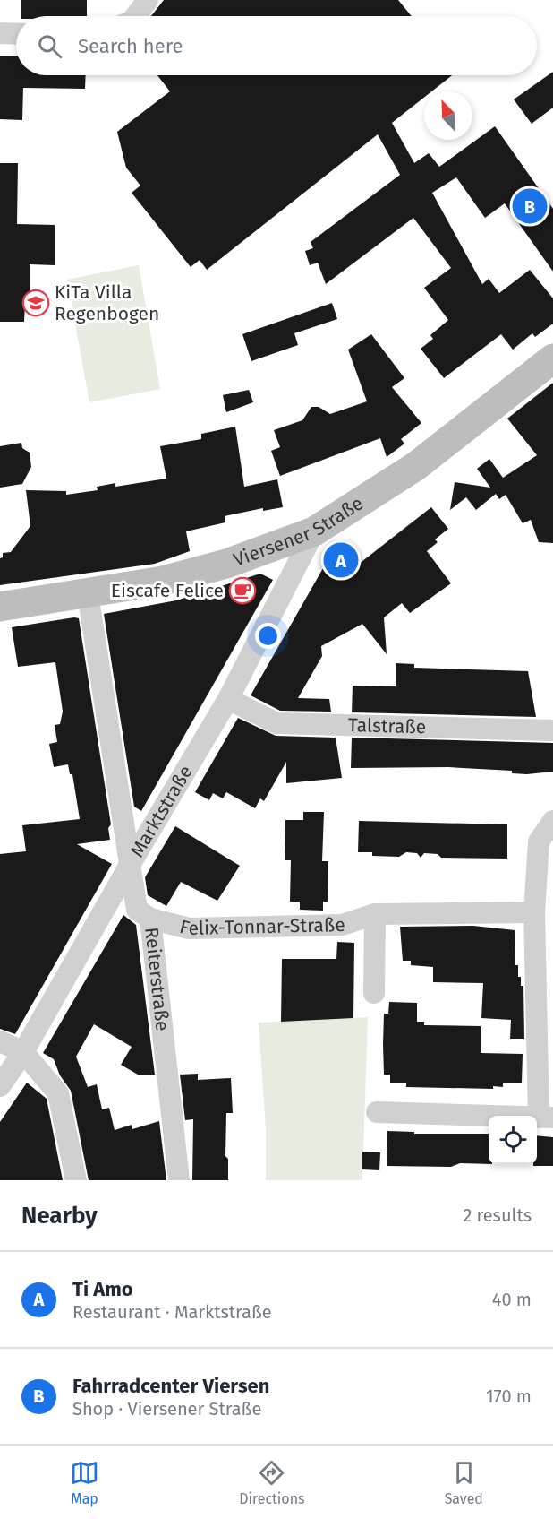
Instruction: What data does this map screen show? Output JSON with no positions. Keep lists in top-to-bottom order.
{
  "streets": {
    "main road": ["Viersener Straße"],
    "street": [
      "Talstraße",
      "Marktstraße",
      "Felix-Tonnar-Straße",
      "Reiterstraße"
    ]
  },
  "crossings": [
    ["Viersener Straße", "Marktstraße"],
    ["Viersener Straße", "Reiterstraße"],
    ["Talstraße", "Marktstraße"],
    ["Marktstraße", "Reiterstraße"],
    ["Felix-Tonnar-Straße", "Reiterstraße"]
  ],
  "places": {
    "school or university": ["KiTa Villa Regenbogen"],
    "cafe": ["Eiscafe Felice"]
  },
  "north": "top left",
  "page": {
    "search": "Search here",
    "pins": ["B", "A"],
    "heading": ["Nearby", "2 results"],
    "list": [
      {
        "mark": "A",
        "name": "Ti Amo",
        "note": "Restaurant · Marktstraße",
        "value": "40 m"
      },
      {
        "mark": "B",
        "name": "Fahrradcenter Viersen",
        "note": "Shop · Viersener Straße",
        "value": "170 m"
      }
    ],
    "nav": ["Map", "Directions", "Saved"]
  }
}
